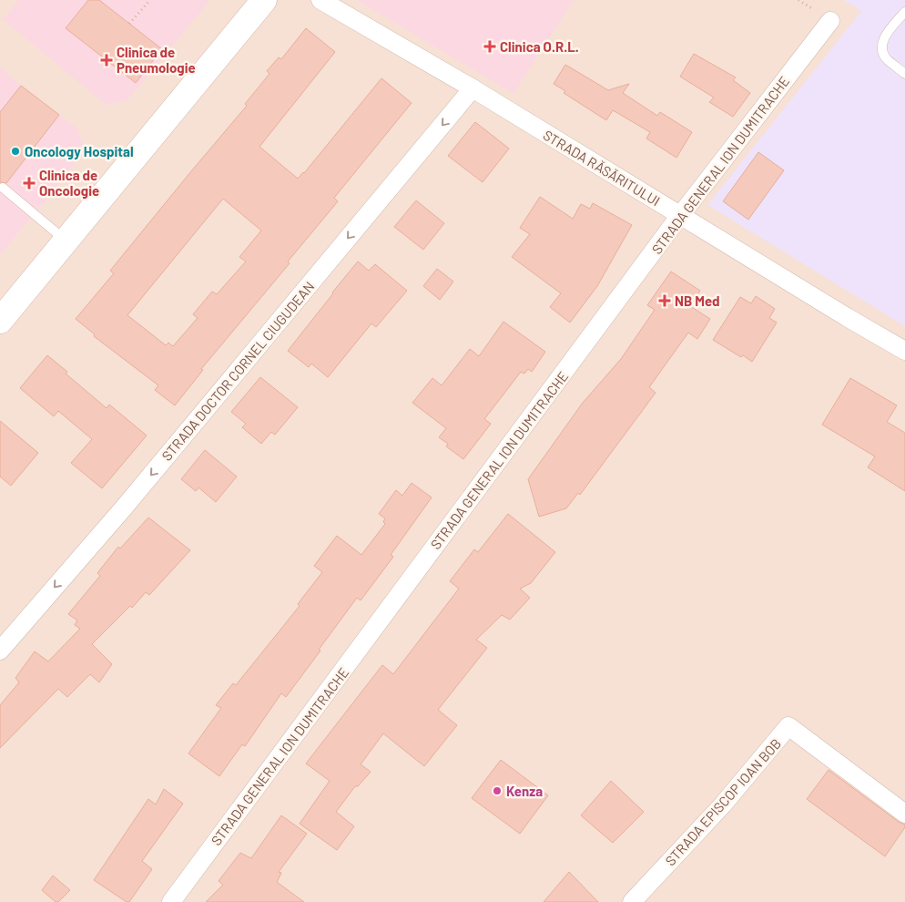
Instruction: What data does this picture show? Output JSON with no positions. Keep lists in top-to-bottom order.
{
  "streets": {
    "street": [
      "STRADA GENERAL ION DUMITRACHE",
      "STRADA RĂSĂRITULUI",
      "STRADA DOCTOR CORNEL CIUGUDEAN",
      "STRADA EPISCOP IOAN BOB"
    ]
  },
  "crossings": [
    ["STRADA GENERAL ION DUMITRACHE", "STRADA RĂSĂRITULUI"],
    ["STRADA RĂSĂRITULUI", "STRADA DOCTOR CORNEL CIUGUDEAN"]
  ],
  "one_way": ["STRADA DOCTOR CORNEL CIUGUDEAN"],
  "places": {
    "health": [
      "Clinica O.R.L.",
      "Clinica de Pneumologie",
      "Clinica de Oncologie",
      "NB Med"
    ],
    "other": ["Oncology Hospital", "Kenza"]
  }
}
